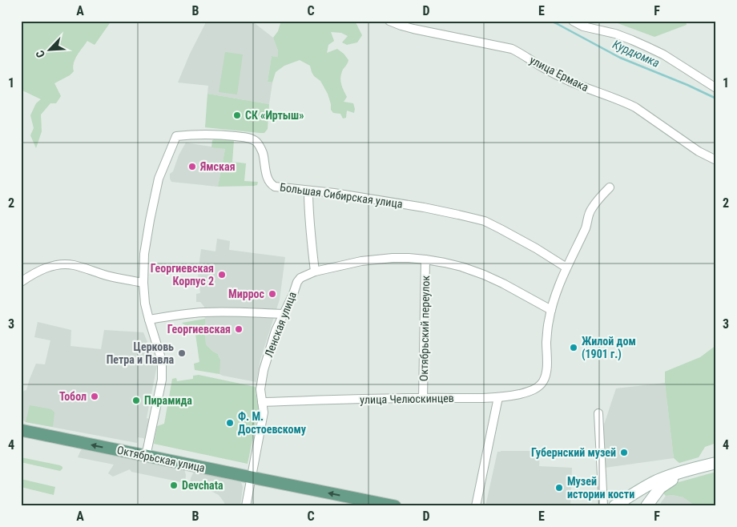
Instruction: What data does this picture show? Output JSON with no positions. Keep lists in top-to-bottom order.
{
  "streets": {
    "main road": ["Октябрьская улица"],
    "street": [
      "улица Ермака",
      "Большая Сибирская улица",
      "Ленская улица",
      "Октябрьский переулок",
      "улица Челюскинцев"
    ]
  },
  "crossings": [
    ["Большая Сибирская улица", "Октябрьская улица"],
    ["Ленская улица", "Октябрьский переулок"],
    ["Ленская улица", "улица Челюскинцев"],
    ["Ленская улица", "Октябрьская улица"],
    ["Октябрьский переулок", "улица Челюскинцев"]
  ],
  "one_way": ["Октябрьская улица"],
  "water": ["Курдюмка"],
  "places": [
    "СК «Иртыш»",
    "Ямская",
    "Георгиевская Корпус 2",
    "Миррос",
    "Георгиевская",
    "Жилой дом (1901 г.)",
    "Церковь Петра и Павла",
    "Тобол",
    "Пирамида",
    "Ф. М. Достоевскому",
    "Губернский музей",
    "Devchata",
    "Музей истории кости"
  ],
  "north": "bottom left",
  "grid": {
    "columns": [
      "A",
      "B",
      "C",
      "D",
      "E",
      "F"
    ],
    "rows": [
      "1",
      "2",
      "3",
      "4"
    ]
  }
}
